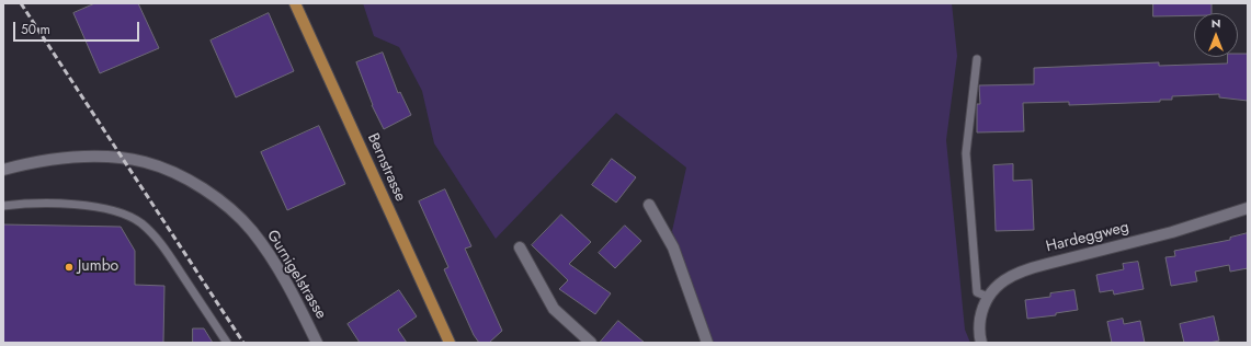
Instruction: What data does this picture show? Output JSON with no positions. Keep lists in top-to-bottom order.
{
  "streets": {
    "main road": ["Bernstrasse"],
    "street": ["Hardeggweg", "Gurnigelstrasse"]
  },
  "places": ["Jumbo"],
  "scale_bar": "50 m",
  "north": "top"
}
